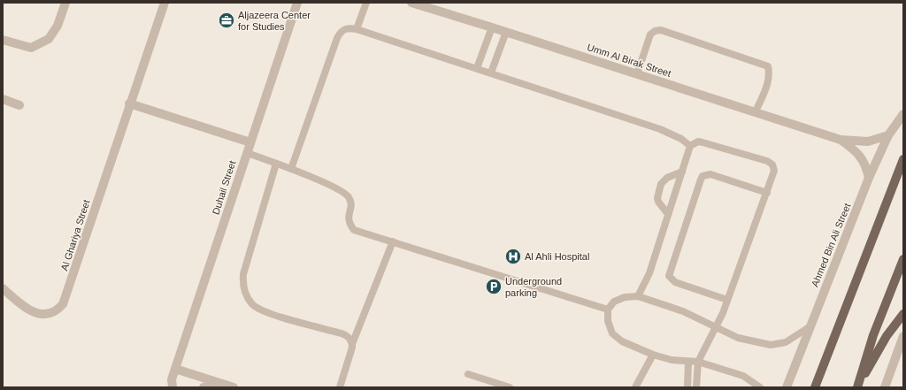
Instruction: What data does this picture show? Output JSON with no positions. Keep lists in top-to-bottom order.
{
  "streets": {
    "street": [
      "Umm Al Birak Street",
      "Duhail Street",
      "Al Ghariya Street",
      "Ahmed Bin Ali Street"
    ]
  },
  "crossings": [
    ["Umm Al Birak Street", "Ahmed Bin Ali Street"]
  ],
  "places": {
    "office": ["Aljazeera Center for Studies"],
    "hospital": ["Al Ahli Hospital"],
    "parking": ["Underground parking"]
  }
}
